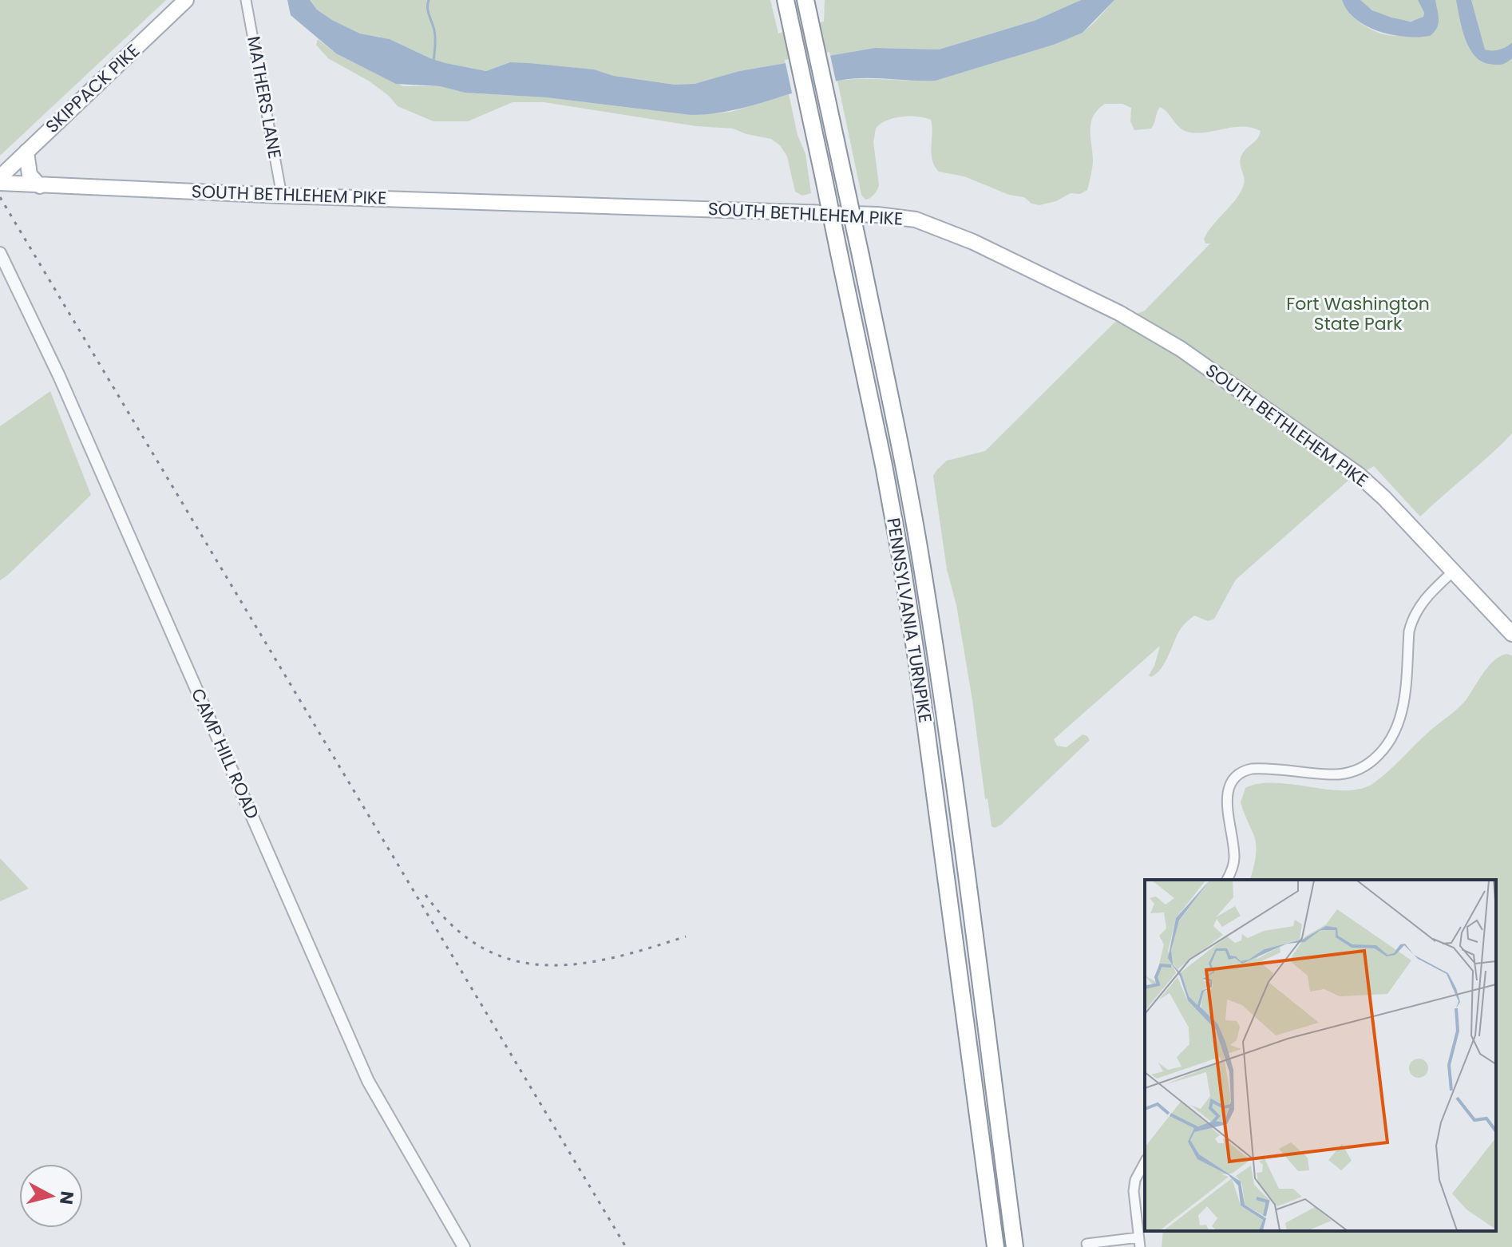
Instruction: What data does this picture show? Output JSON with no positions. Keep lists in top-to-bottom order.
{
  "streets": {
    "highway": ["PENNSYLVANIA TURNPIKE"],
    "main road": ["SKIPPACK PIKE", "SOUTH BETHLEHEM PIKE"],
    "street": ["MATHERS LANE", "CAMP HILL ROAD"]
  },
  "crossings": [
    ["MATHERS LANE", "SOUTH BETHLEHEM PIKE"]
  ],
  "parks": ["Fort Washington State Park"],
  "north": "right"
}
